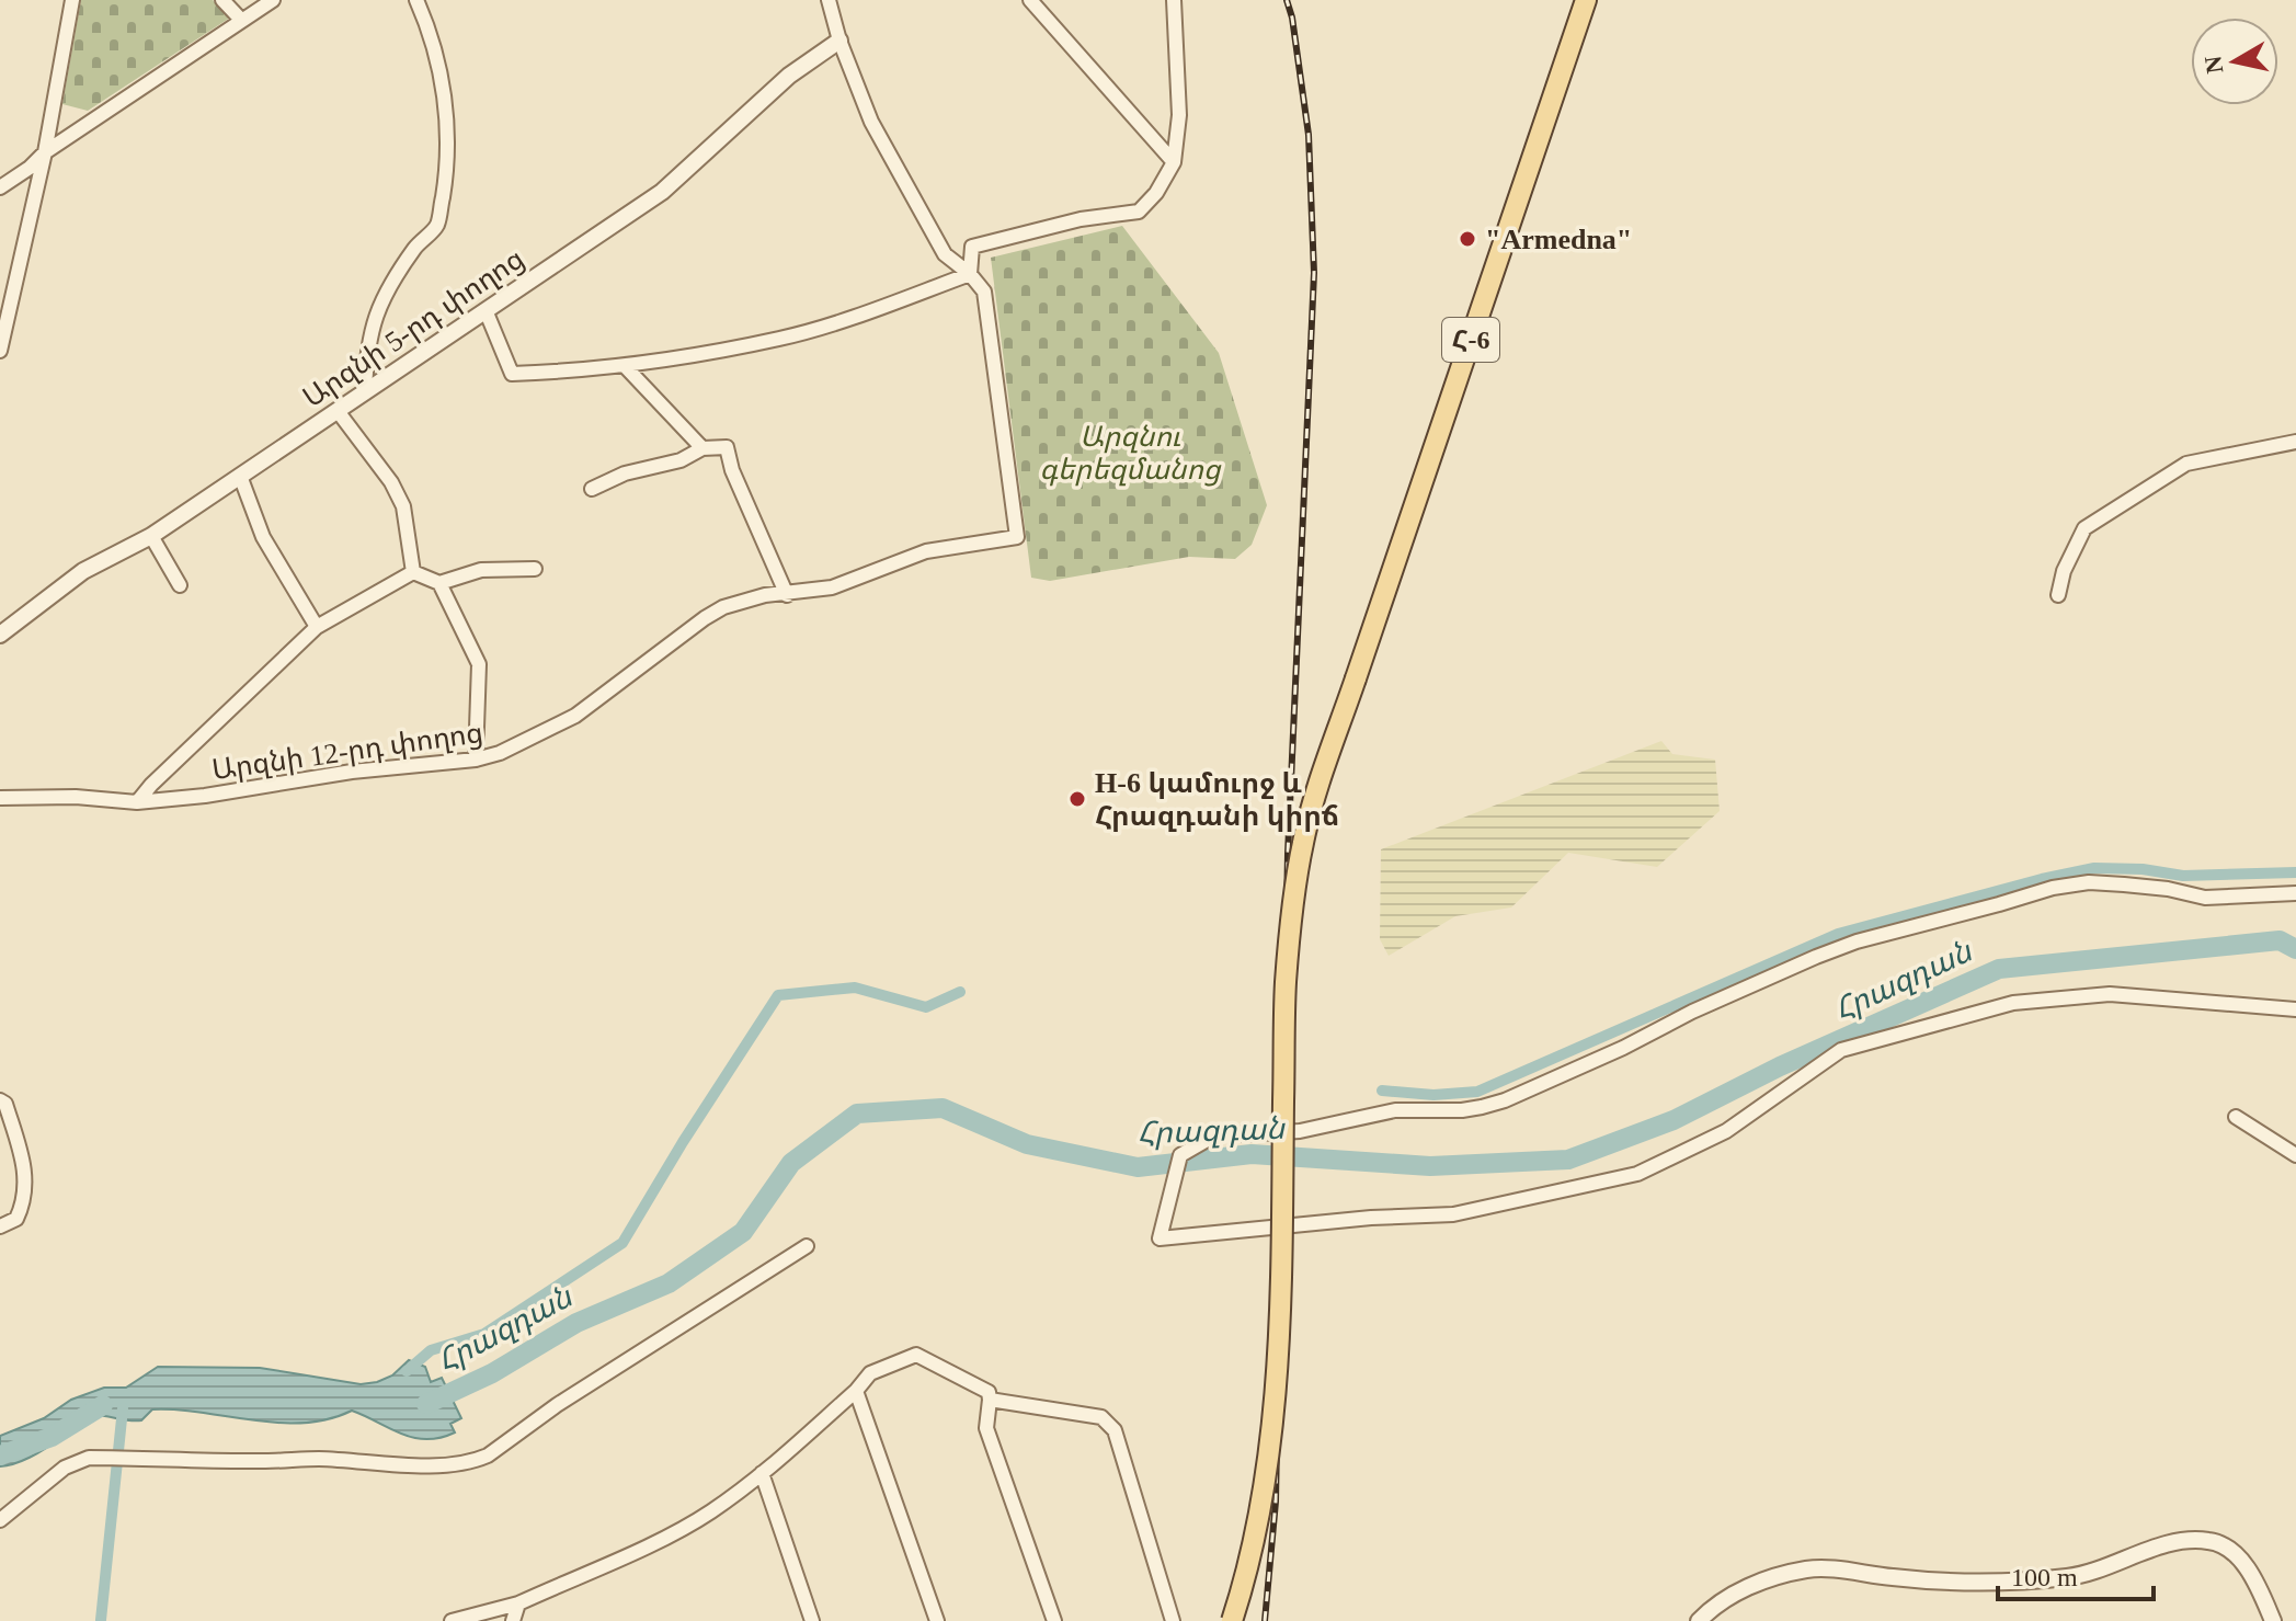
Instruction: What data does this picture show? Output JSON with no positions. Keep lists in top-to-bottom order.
{
  "streets": {
    "main road": ["Հ-6"],
    "street": ["Արզնի 5-րդ փողոց", "Արզնի 12-րդ փողոց"]
  },
  "water": ["Հրազդան"],
  "parks": ["Արզնու գերեզմանոց"],
  "places": ["\"Armedna\"", "H-6 կամուրջ և Հրազդանի կիրճ"],
  "scale_bar": "100 m",
  "north": "left"
}
